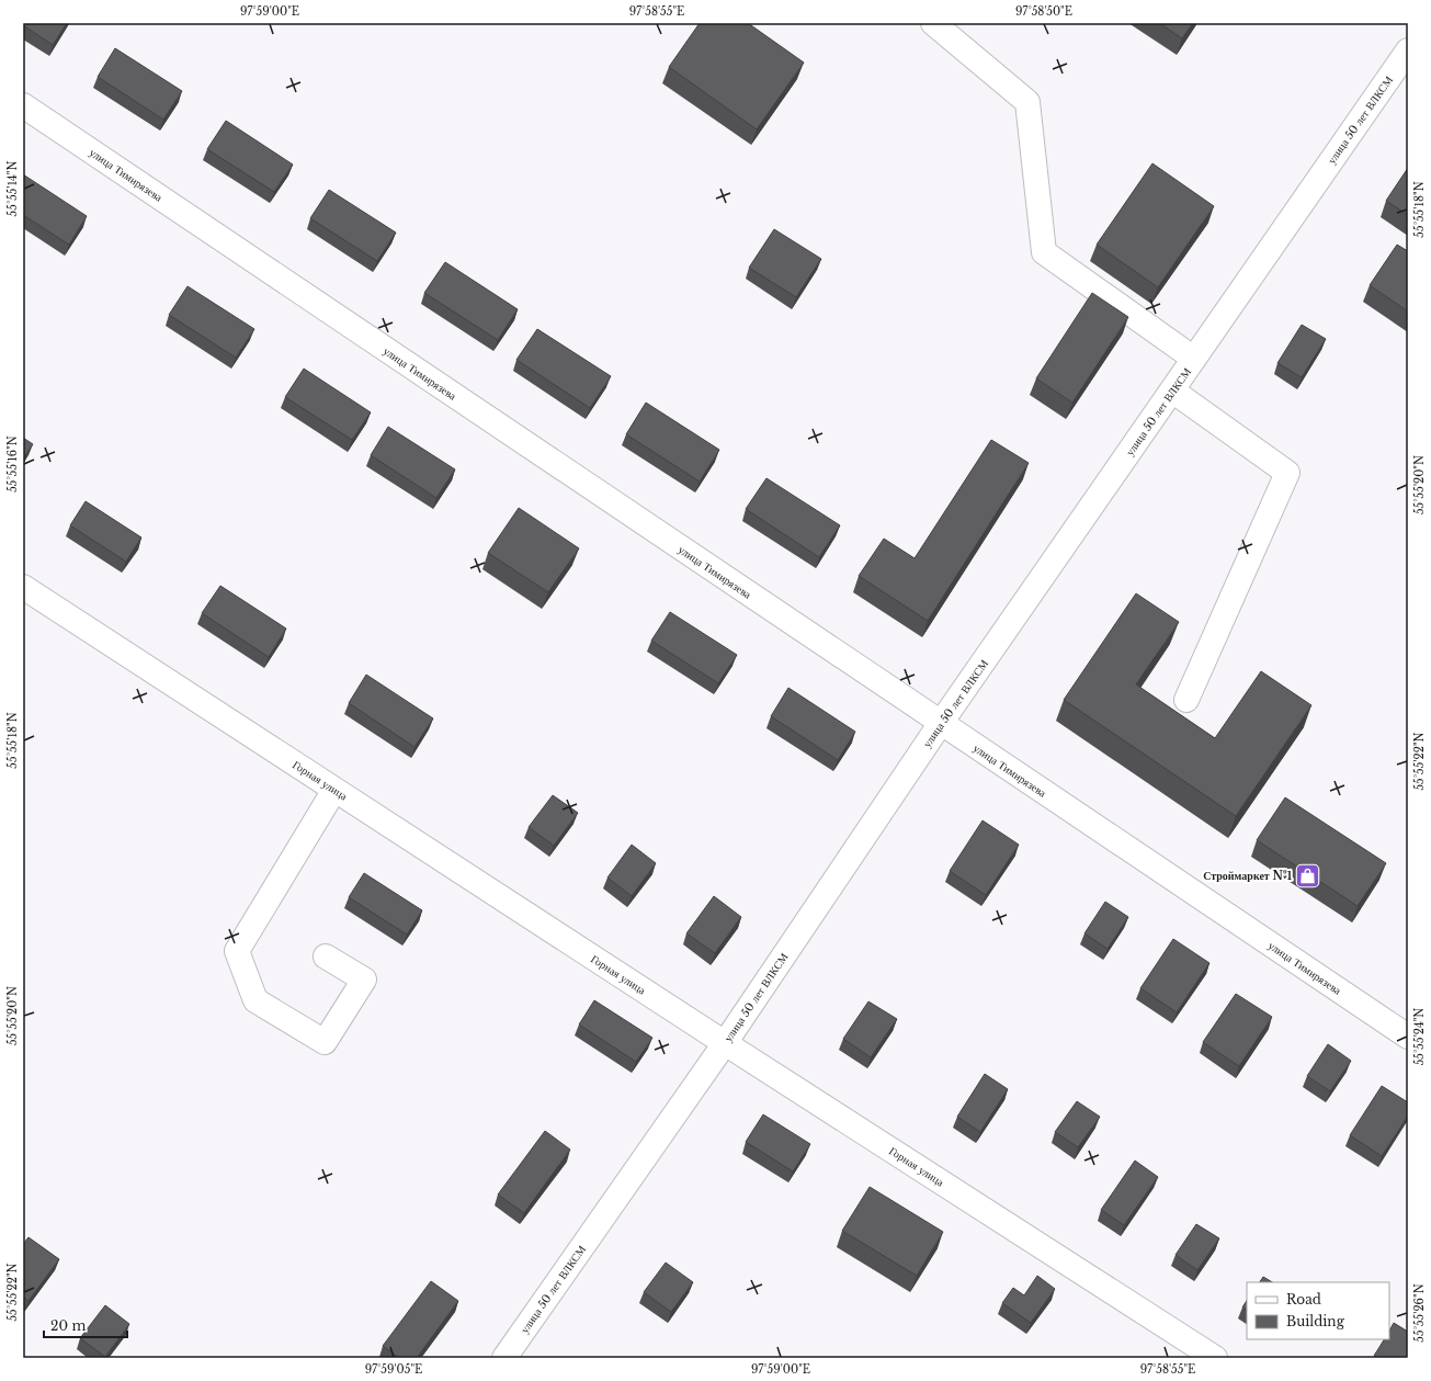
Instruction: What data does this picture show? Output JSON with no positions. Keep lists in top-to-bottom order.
{
  "streets": {
    "street": ["улица 50 лет ВЛКСМ", "улица Тимирязева", "Горная улица"]
  },
  "crossings": [
    ["улица 50 лет ВЛКСМ", "улица Тимирязева"],
    ["улица 50 лет ВЛКСМ", "Горная улица"]
  ],
  "places": {
    "shop": ["Строймаркет №1"]
  },
  "legend": ["Road", "Building"],
  "scale_bar": "20 m",
  "coordinates": [
    "97°59'00\"E",
    "97°58'55\"E",
    "97°58'50\"E",
    "55°55'14\"N",
    "55°55'18\"N",
    "55°55'16\"N",
    "55°55'20\"N",
    "55°55'22\"N",
    "55°55'24\"N",
    "55°55'26\"N",
    "97°59'05\"E"
  ]
}
